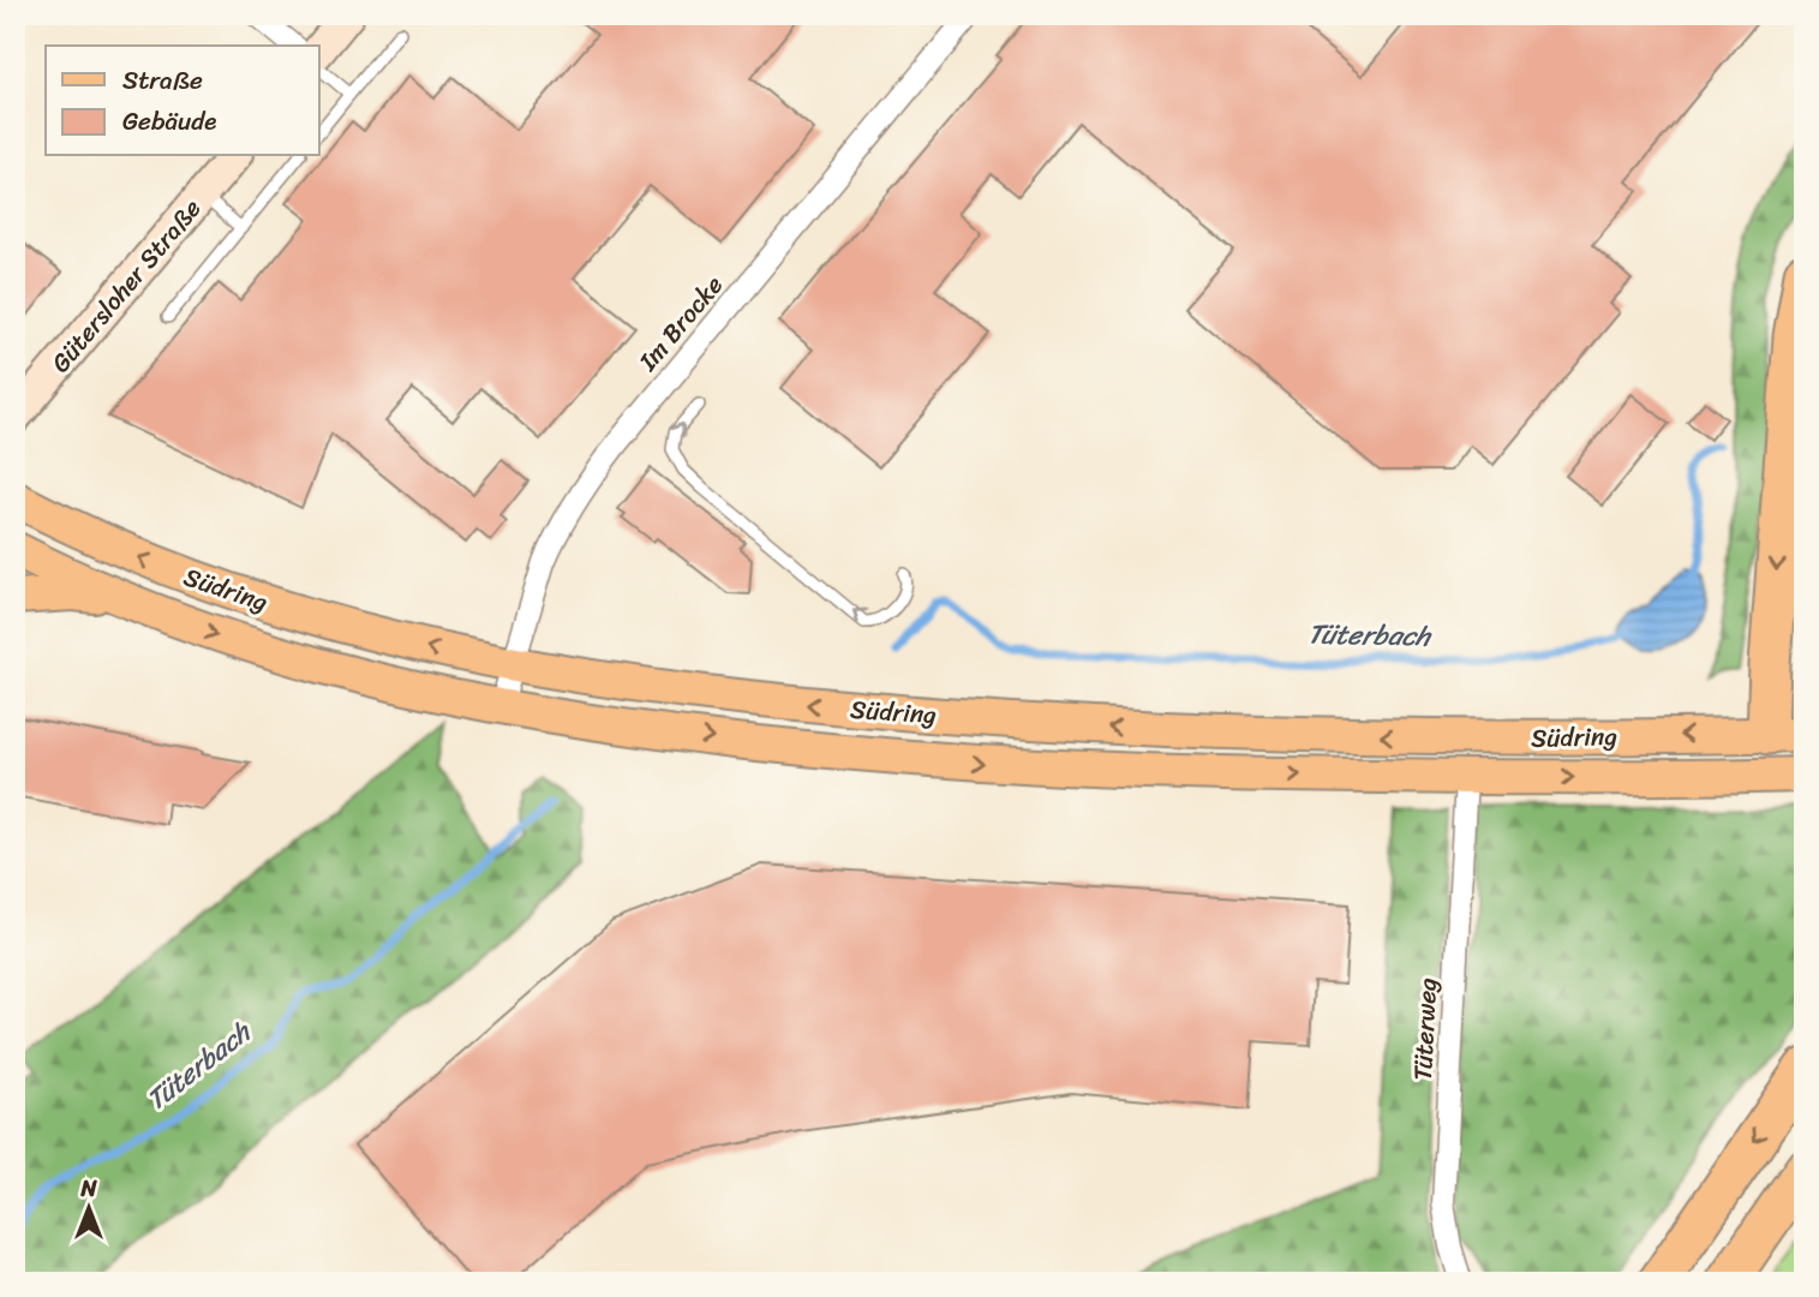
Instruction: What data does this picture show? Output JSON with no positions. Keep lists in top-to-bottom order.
{
  "streets": {
    "main road": ["Südring"],
    "street": ["Gütersloher Straße", "Im Brocke", "Tüterweg"]
  },
  "crossings": [
    ["Im Brocke", "Südring"],
    ["Südring", "Tüterweg"]
  ],
  "water": ["Tüterbach"],
  "legend": ["Straße", "Gebäude"],
  "north": "top"
}
